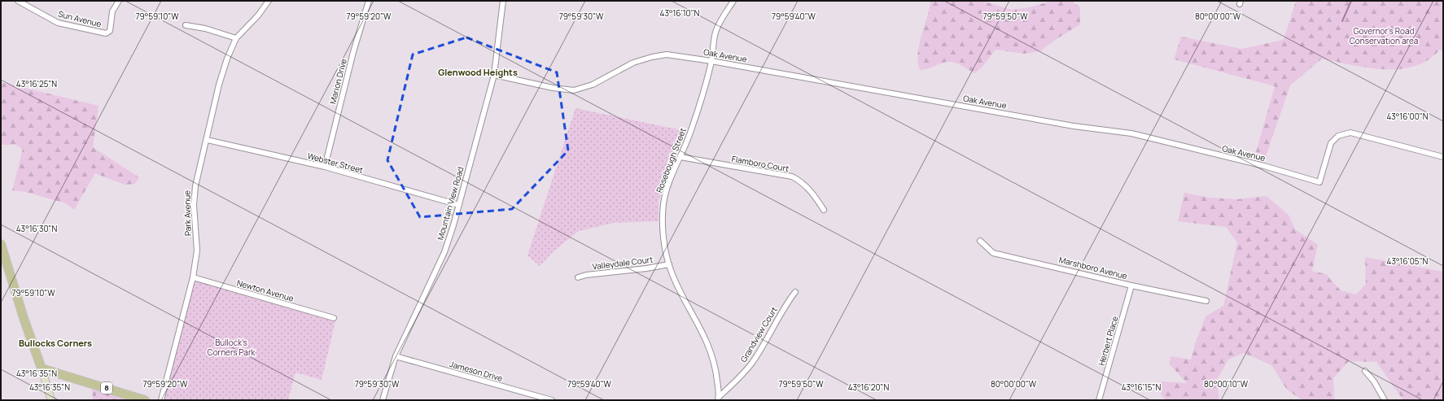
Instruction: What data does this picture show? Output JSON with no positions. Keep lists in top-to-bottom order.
{
  "streets": {
    "main road": ["8"],
    "street": [
      "Sun Avenue",
      "Oak Avenue",
      "Marion Drive",
      "Rosebough Street",
      "Webster Street",
      "Flamboro Court",
      "Mountain View Road",
      "Park Avenue",
      "Valleydale Court",
      "Marshboro Avenue",
      "Newton Avenue",
      "Grandview Court",
      "Herbert Place",
      "Jameson Drive"
    ]
  },
  "crossings": [
    ["Oak Avenue", "Rosebough Street"],
    ["Oak Avenue", "Mountain View Road"],
    ["Marion Drive", "Webster Street"],
    ["Rosebough Street", "Flamboro Court"],
    ["Rosebough Street", "Valleydale Court"],
    ["Rosebough Street", "Grandview Court"],
    ["Webster Street", "Mountain View Road"],
    ["Webster Street", "Park Avenue"],
    ["Mountain View Road", "Jameson Drive"],
    ["Park Avenue", "Newton Avenue"],
    ["Marshboro Avenue", "Herbert Place"]
  ],
  "districts": ["Glenwood Heights", "Bullocks Corners"],
  "parks": ["Governor's Road Conservation area", "Bullock's Corners Park"],
  "coordinates": [
    "43°16'10\"N",
    "79°59'10\"W",
    "79°59'20\"W",
    "79°59'30\"W",
    "79°59'40\"W",
    "79°59'50\"W",
    "80°00'00\"W",
    "43°16'25\"N",
    "43°16'00\"N",
    "43°16'30\"N",
    "43°16'05\"N",
    "43°16'35\"N",
    "80°00'10\"W",
    "43°16'20\"N",
    "43°16'15\"N"
  ]
}
